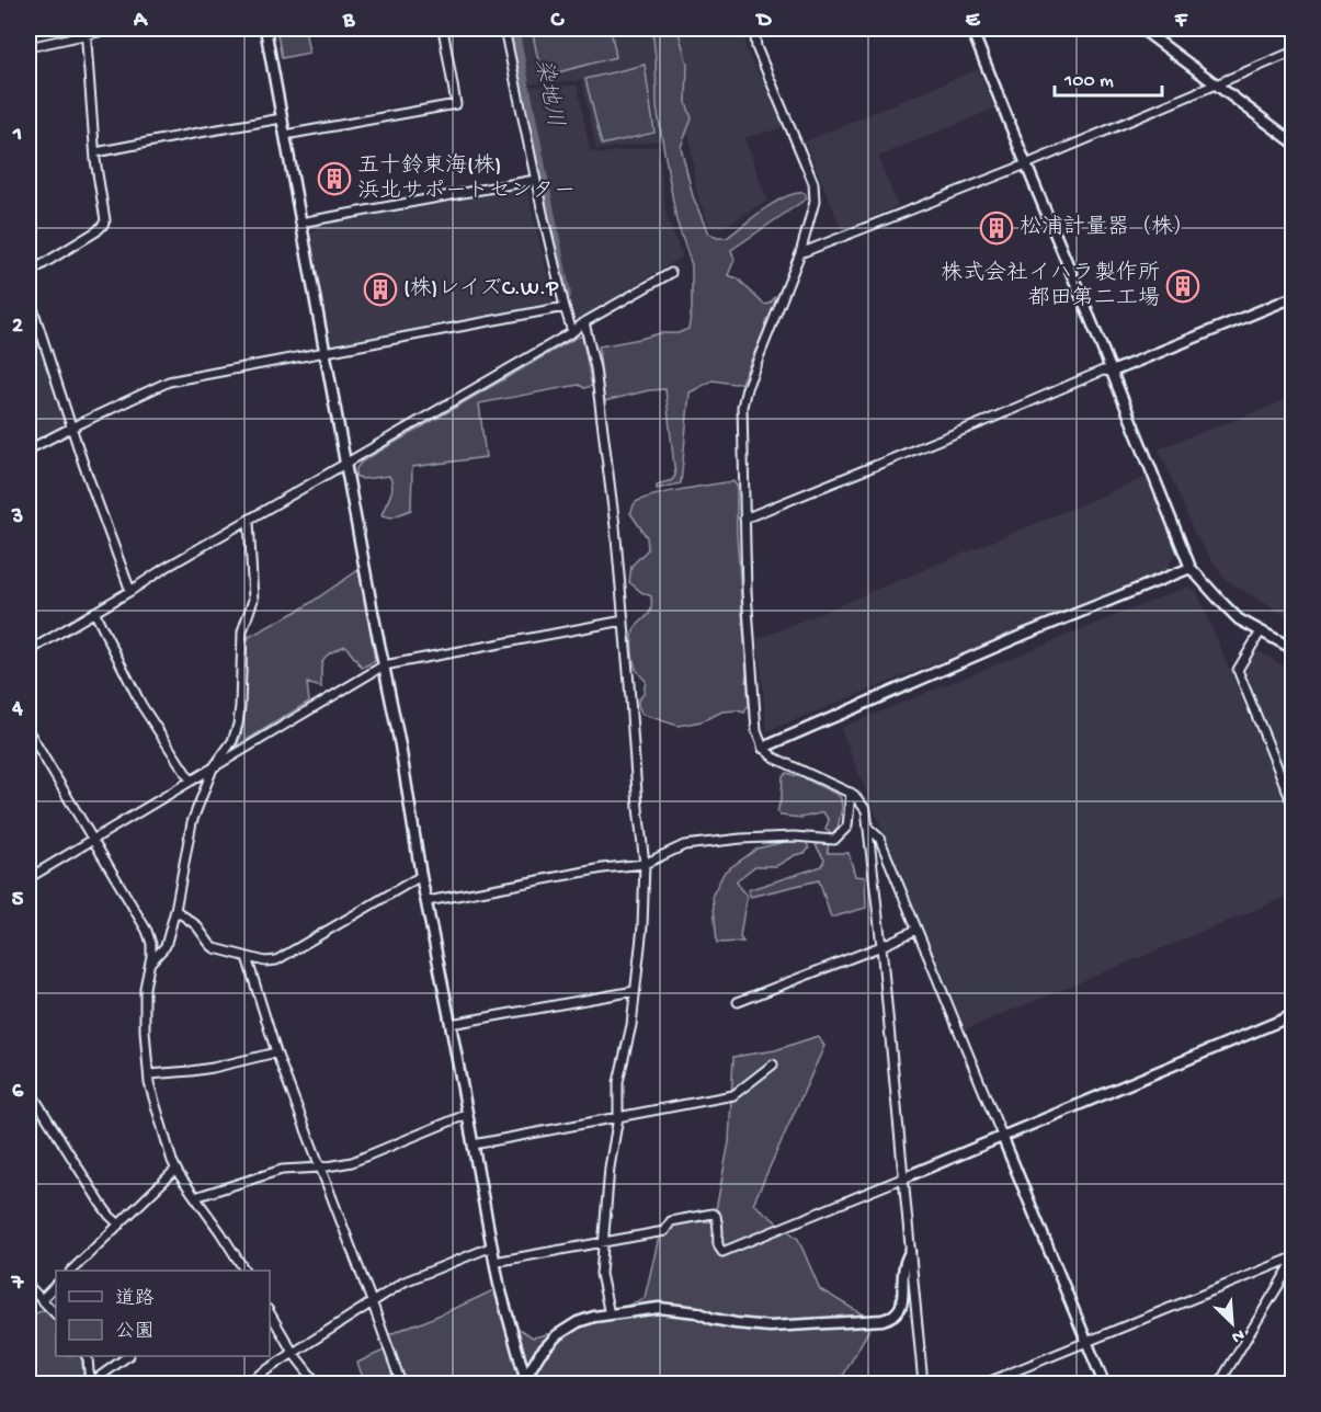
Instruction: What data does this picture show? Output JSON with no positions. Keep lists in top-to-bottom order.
{
  "water": ["染地川"],
  "places": {
    "building": [
      "五十鈴東海(株) 浜北サポートセンター",
      "松浦計量器（株）",
      "株式会社イハラ製作所 都田第二工場",
      "(株)レイズC.W.P"
    ]
  },
  "legend": ["道路", "公園"],
  "scale_bar": "100 m",
  "north": "bottom right",
  "grid": {
    "columns": [
      "A",
      "B",
      "C",
      "D",
      "E",
      "F"
    ],
    "rows": [
      "1",
      "2",
      "3",
      "4",
      "5",
      "6",
      "7"
    ]
  }
}
